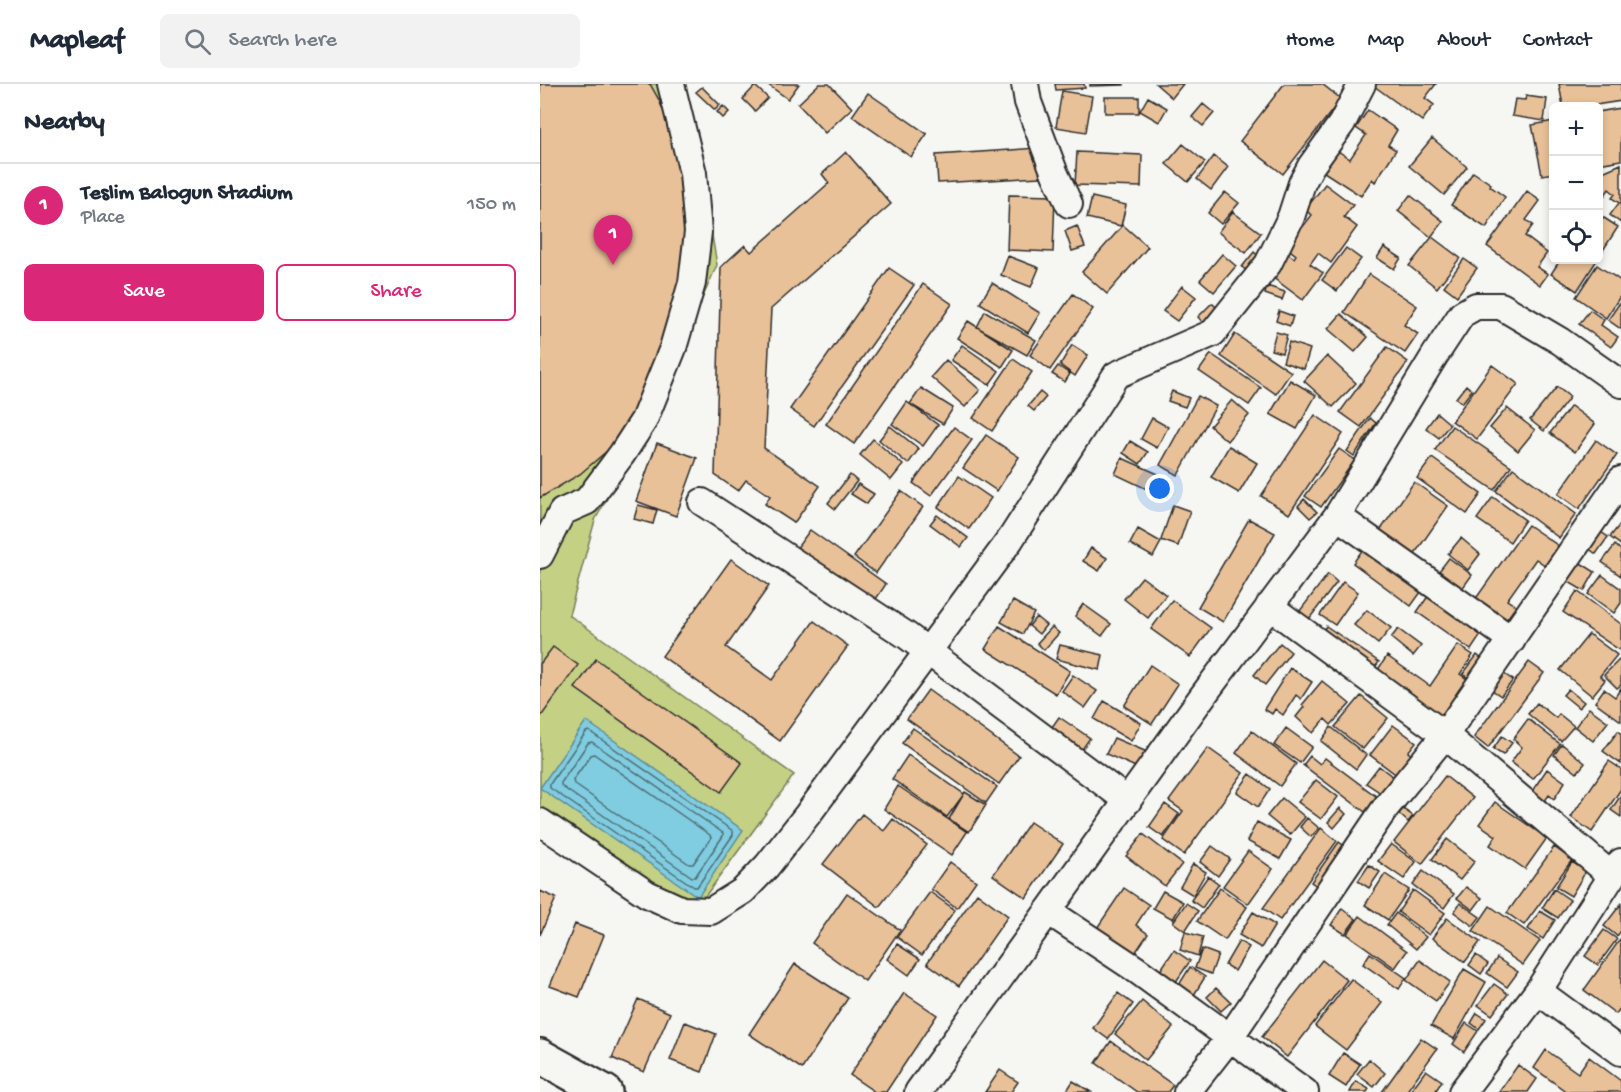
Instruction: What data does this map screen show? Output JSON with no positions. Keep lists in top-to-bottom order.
{
  "page": {
    "header": "Mapleaf",
    "search": "Search here",
    "nav": [
      "Home",
      "Map",
      "About",
      "Contact"
    ],
    "heading": "Nearby",
    "map_buttons": ["+", "−"],
    "list": [
      {
        "mark": "1",
        "name": "Teslim Balogun Stadium",
        "note": "Place",
        "value": "150 m"
      }
    ],
    "pins": "1",
    "buttons": ["Save", "Share"]
  }
}
